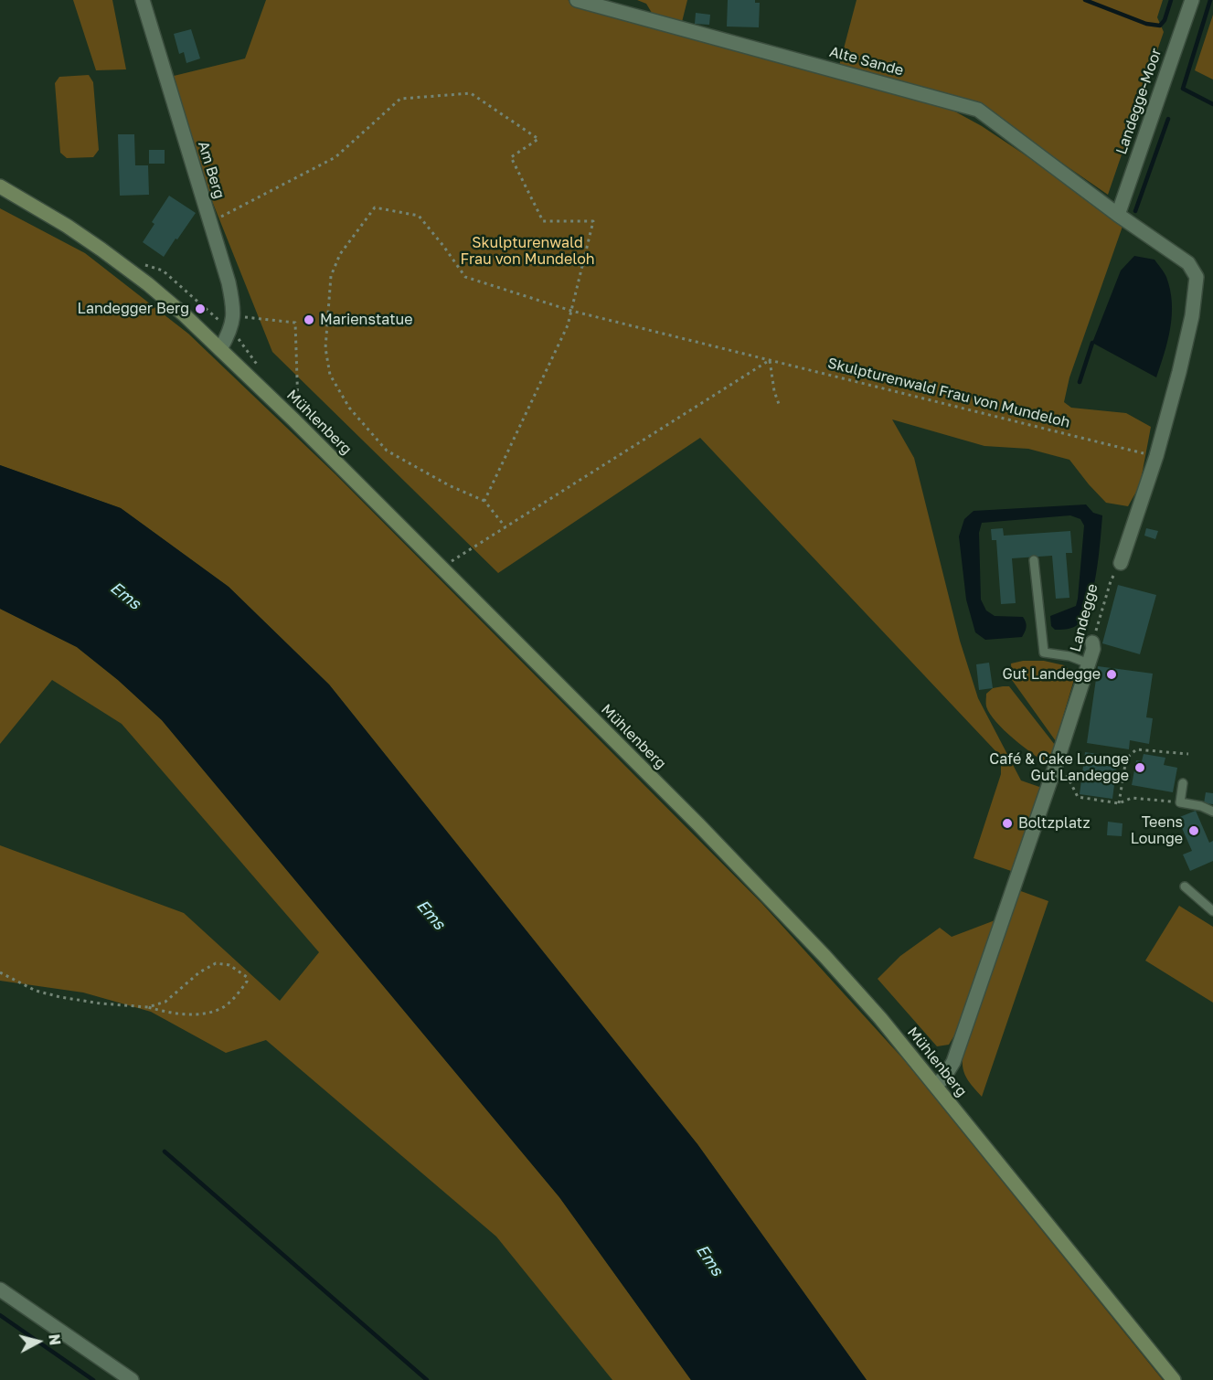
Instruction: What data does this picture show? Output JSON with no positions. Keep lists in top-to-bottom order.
{
  "streets": {
    "main road": ["Mühlenberg"],
    "street": [
      "Alte Sande",
      "Landegge-Moor",
      "Am Berg",
      "Landegge"
    ],
    "path": ["Skulpturenwald Frau von Mundeloh"]
  },
  "crossings": [
    ["Alte Sande", "Landegge-Moor"],
    ["Am Berg", "Mühlenberg"],
    ["Mühlenberg", "Landegge"]
  ],
  "water": ["Ems"],
  "parks": ["Skulpturenwald Frau von Mundeloh"],
  "places": [
    "Landegger Berg",
    "Marienstatue",
    "Gut Landegge",
    "Café & Cake Lounge Gut Landegge",
    "Boltzplatz",
    "Teens Lounge"
  ],
  "north": "right"
}
